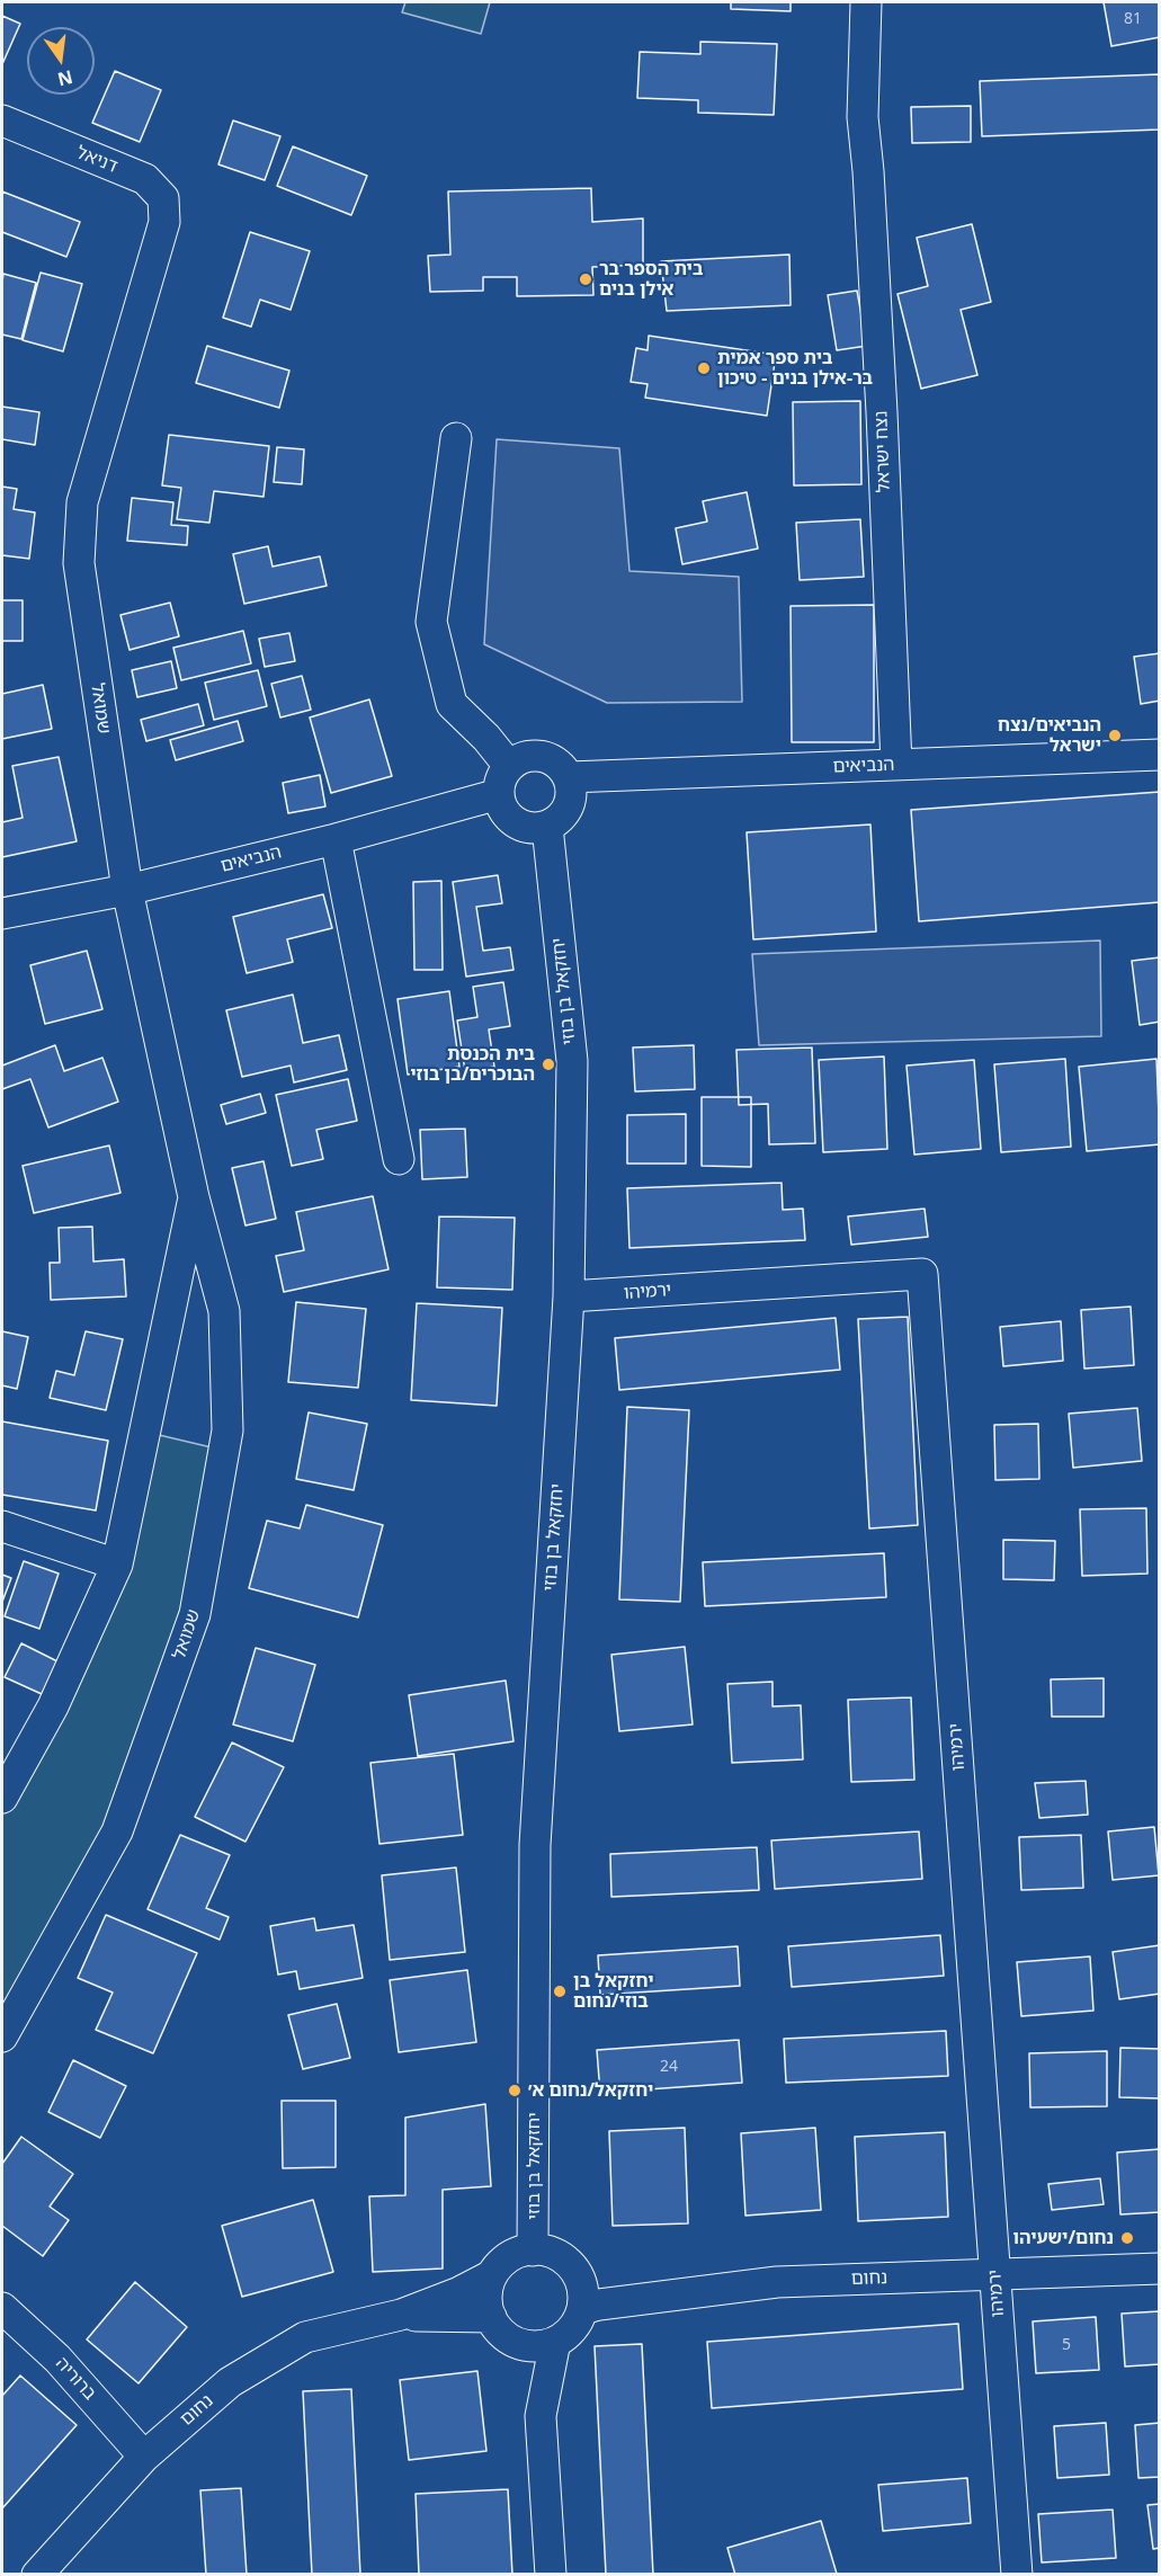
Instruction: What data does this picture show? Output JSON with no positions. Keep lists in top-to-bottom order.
{
  "streets": {
    "street": [
      "דניאל",
      "נצח ישראל",
      "שמואל",
      "הנביאים",
      "יחזקאל בן בוזי",
      "ירמיהו",
      "נחום",
      "ברוריה"
    ]
  },
  "crossings": [
    ["דניאל", "שמואל"],
    ["נצח ישראל", "הנביאים"],
    ["שמואל", "הנביאים"],
    ["הנביאים", "יחזקאל בן בוזי"],
    ["יחזקאל בן בוזי", "ירמיהו"],
    ["יחזקאל בן בוזי", "נחום"],
    ["ירמיהו", "נחום"],
    ["נחום", "ברוריה"]
  ],
  "places": [
    "בית הספר בר אילן בנים",
    "בית ספר אמית בר-אילן בנים - טיכון",
    "הנביאים/נצח ישראל",
    "בית הכנסת הבוכרים/בן בוזי",
    "יחזקאל בן בוזי/נחום",
    "יחזקאל/נחום א׳",
    "נחום/ישעיהו"
  ],
  "house_numbers": ["81", "24", "5"],
  "north": "bottom"
}
